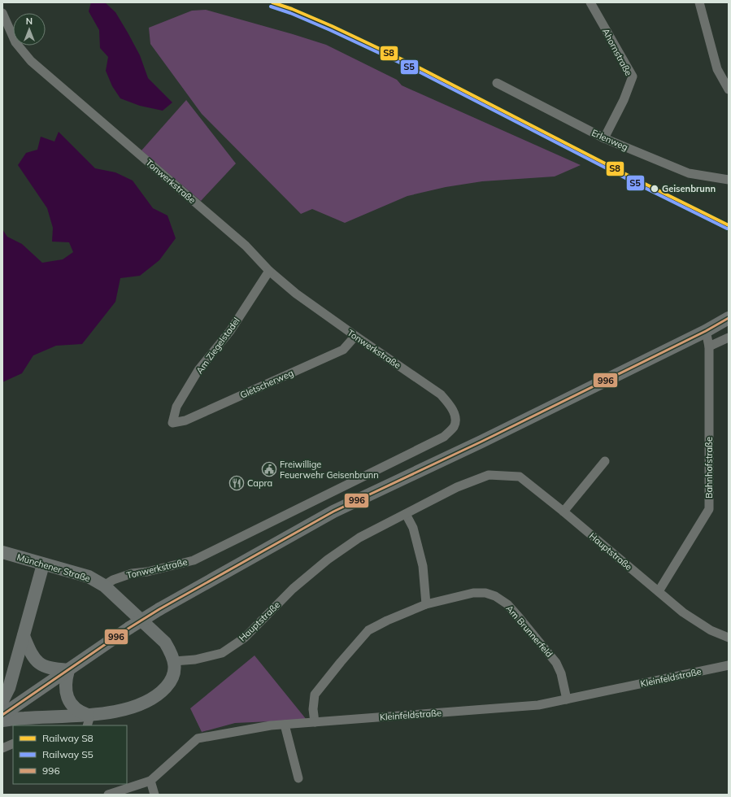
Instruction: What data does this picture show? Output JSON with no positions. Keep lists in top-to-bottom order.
{
  "streets": {
    "main road": ["Münchener Straße"],
    "street": [
      "Ahornstraße",
      "Erlenweg",
      "Tonwerkstraße",
      "Am Ziegelstadel",
      "Gletscherweg",
      "Bahnhofstraße",
      "Hauptstraße",
      "Am Brunnerfeld",
      "Kleinfeldstraße"
    ]
  },
  "crossings": [
    ["Ahornstraße", "Erlenweg"],
    ["Tonwerkstraße", "Am Ziegelstadel"],
    ["Tonwerkstraße", "Gletscherweg"],
    ["Tonwerkstraße", "Münchener Straße"],
    ["Am Ziegelstadel", "Gletscherweg"],
    ["Bahnhofstraße", "Hauptstraße"],
    ["Am Brunnerfeld", "Kleinfeldstraße"]
  ],
  "places": {
    "other": ["Geisenbrunn"],
    "public building": ["Freiwillige Feuerwehr Geisenbrunn"],
    "restaurant": ["Capra"]
  },
  "lines": ["rail line S8", "rail line S5", "transit line 996"],
  "legend": ["Railway S8", "Railway S5", "996"],
  "north": "top"
}
